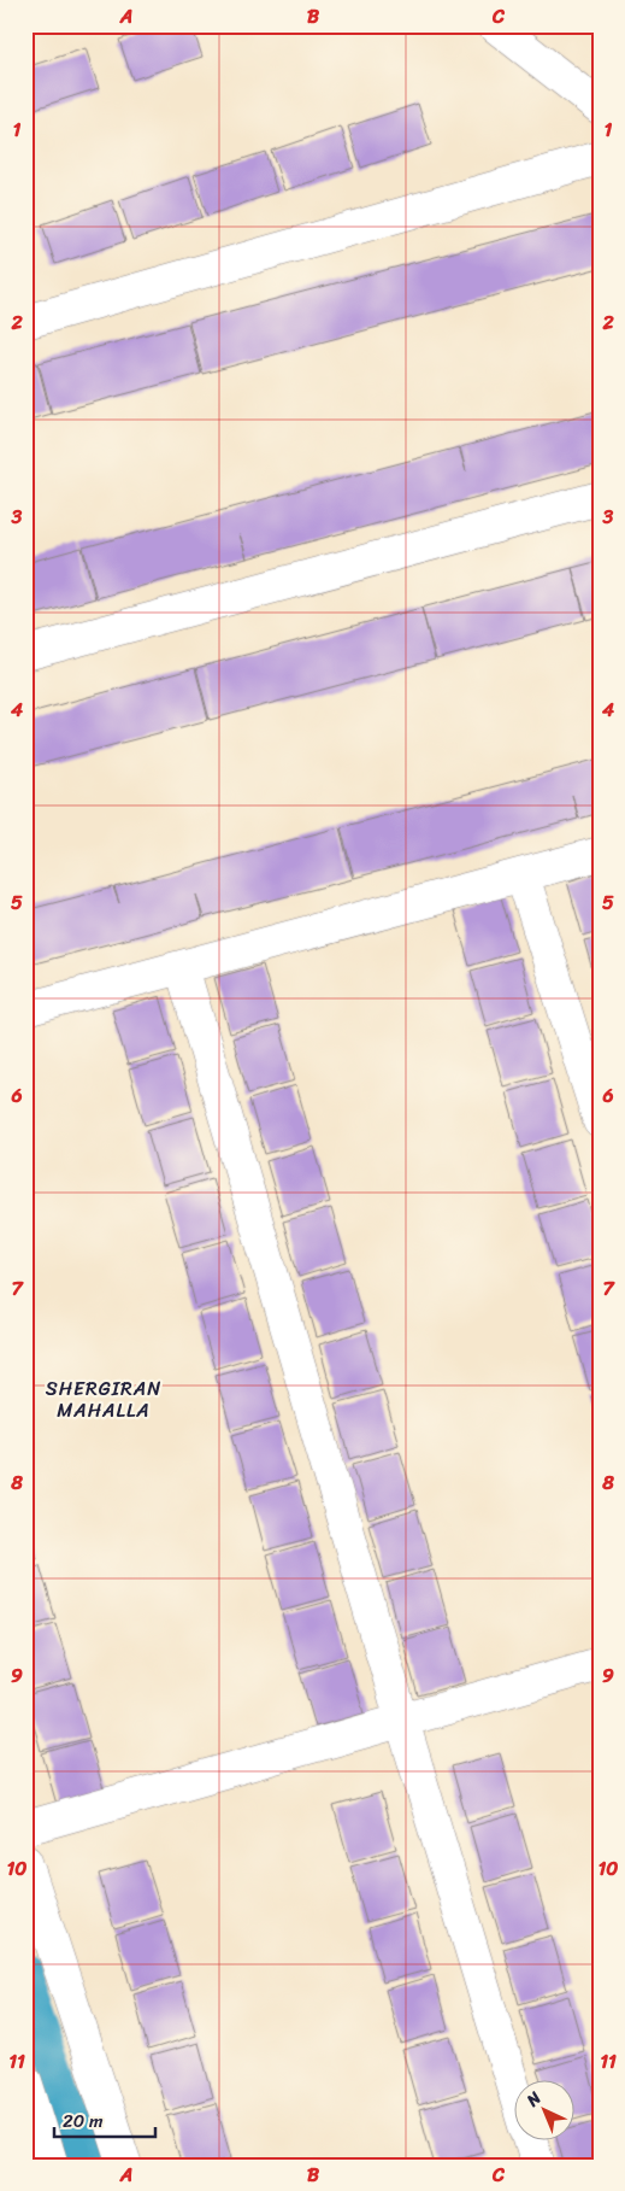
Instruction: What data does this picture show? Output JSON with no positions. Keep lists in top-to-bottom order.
{
  "districts": ["SHERGIRAN MAHALLA"],
  "scale_bar": "20 m",
  "north": "top left",
  "grid": {
    "columns": ["A", "B", "C"],
    "rows": [
      "1",
      "2",
      "3",
      "4",
      "5",
      "6",
      "7",
      "8",
      "9",
      "10",
      "11"
    ]
  }
}
